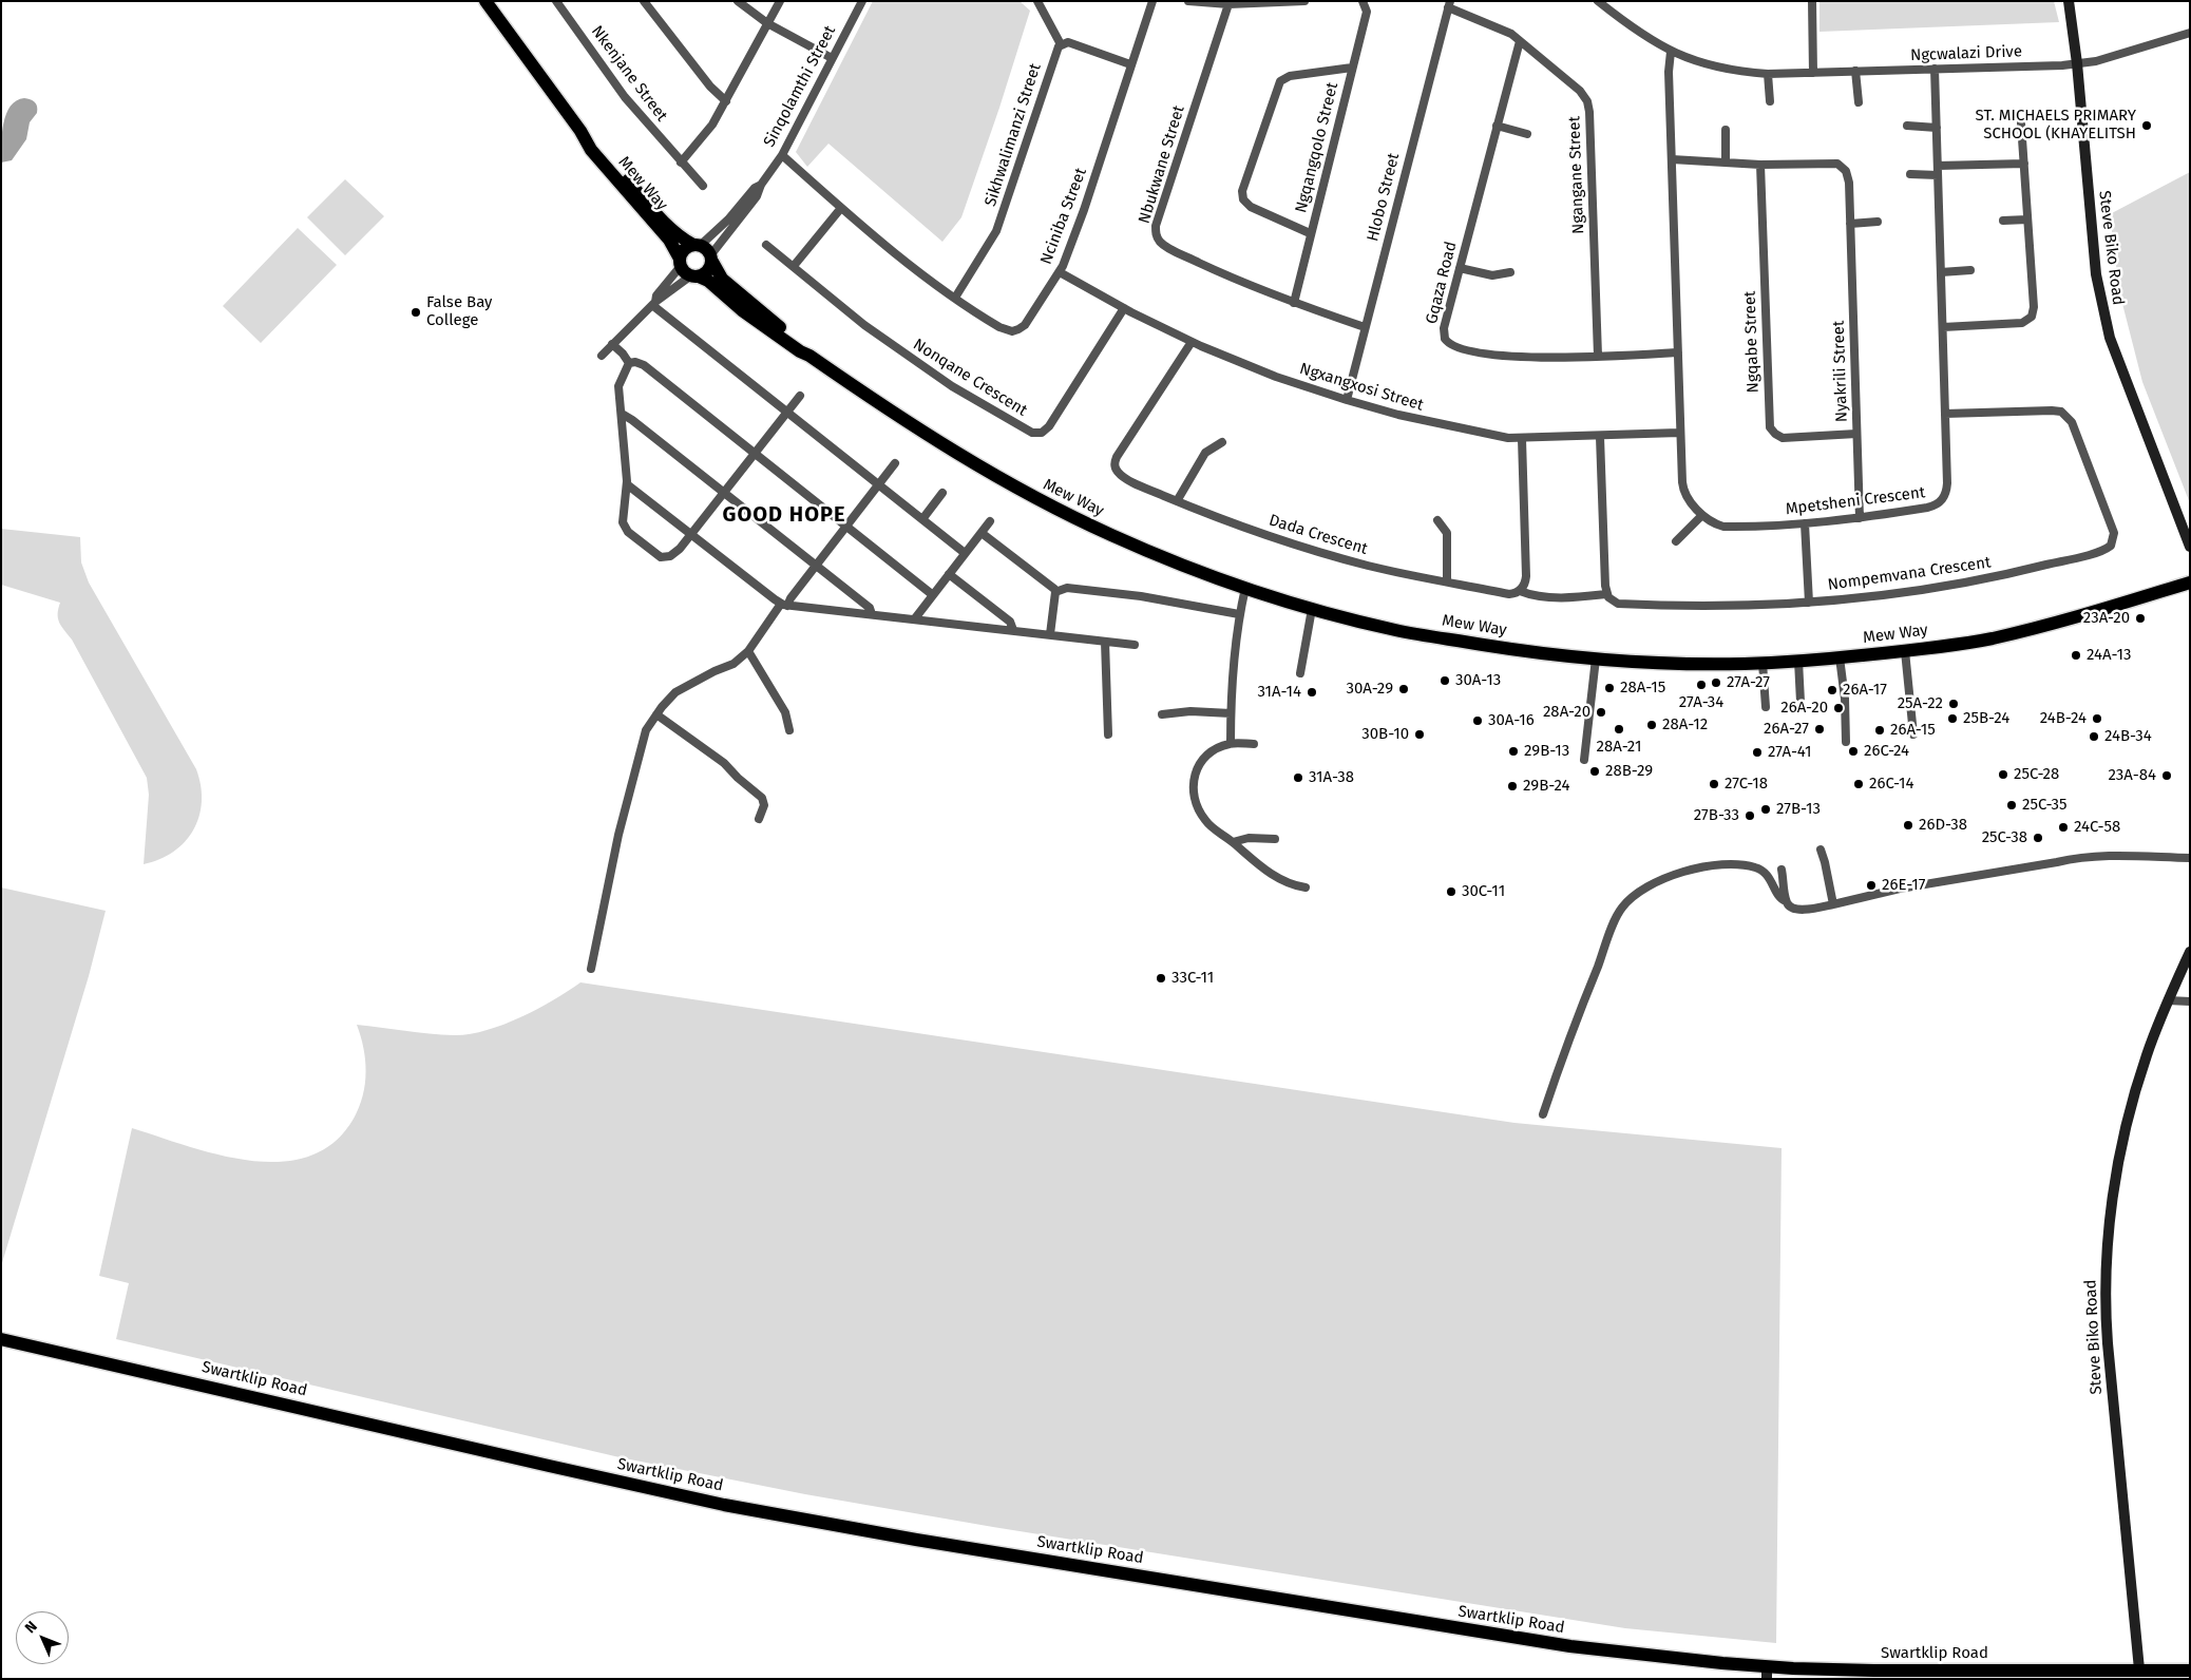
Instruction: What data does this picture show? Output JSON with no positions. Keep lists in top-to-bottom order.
{
  "streets": {
    "main road": ["Mew Way", "Swartklip Road"],
    "street": [
      "Ngcwalazi Drive",
      "Nkenjane Street",
      "Sinqolamthi Street",
      "Sikhwalimanzi Street",
      "Ngqangqolo Street",
      "Nbukwane Street",
      "Ngangane Street",
      "Hlobo Street",
      "Nciniba Street",
      "Steve Biko Road",
      "Gqaza Road",
      "Ngqabe Street",
      "Nyakrili Street",
      "Nonqane Crescent",
      "Ngxangxosi Street",
      "Mpetsheni Crescent",
      "Dada Crescent",
      "Nompemvana Crescent"
    ]
  },
  "crossings": [
    ["Ngcwalazi Drive", "Steve Biko Road"],
    ["Ngcwalazi Drive", "Mpetsheni Crescent"],
    ["Sinqolamthi Street", "Mew Way"],
    ["Sinqolamthi Street", "Nciniba Street"],
    ["Sikhwalimanzi Street", "Nciniba Street"],
    ["Ngqangqolo Street", "Nbukwane Street"],
    ["Nbukwane Street", "Hlobo Street"],
    ["Ngangane Street", "Hlobo Street"],
    ["Ngangane Street", "Gqaza Road"],
    ["Hlobo Street", "Ngxangxosi Street"],
    ["Nciniba Street", "Ngxangxosi Street"],
    ["Steve Biko Road", "Swartklip Road"],
    ["Gqaza Road", "Mpetsheni Crescent"],
    ["Ngqabe Street", "Nyakrili Street"],
    ["Nyakrili Street", "Mpetsheni Crescent"],
    ["Nonqane Crescent", "Ngxangxosi Street"],
    ["Ngxangxosi Street", "Mpetsheni Crescent"],
    ["Ngxangxosi Street", "Dada Crescent"],
    ["Mpetsheni Crescent", "Nompemvana Crescent"],
    ["Dada Crescent", "Nompemvana Crescent"]
  ],
  "districts": ["GOOD HOPE"],
  "places": [
    "ST. MICHAELS PRIMARY SCHOOL (KHAYELITSH",
    "False Bay College",
    "23A-20",
    "24A-13",
    "30A-13",
    "27A-27",
    "27A-34",
    "28A-15",
    "30A-29",
    "26A-17",
    "31A-14",
    "25A-22",
    "26A-20",
    "28A-20",
    "25B-24",
    "24B-24",
    "30A-16",
    "28A-12",
    "28A-21",
    "26A-27",
    "26A-15",
    "30B-10",
    "24B-34",
    "29B-13",
    "26C-24",
    "27A-41",
    "28B-29",
    "25C-28",
    "23A-84",
    "31A-38",
    "27C-18",
    "26C-14",
    "29B-24",
    "25C-35",
    "27B-13",
    "27B-33",
    "26D-38",
    "24C-58",
    "25C-38",
    "26E-17",
    "30C-11",
    "33C-11"
  ],
  "north": "top left"
}
